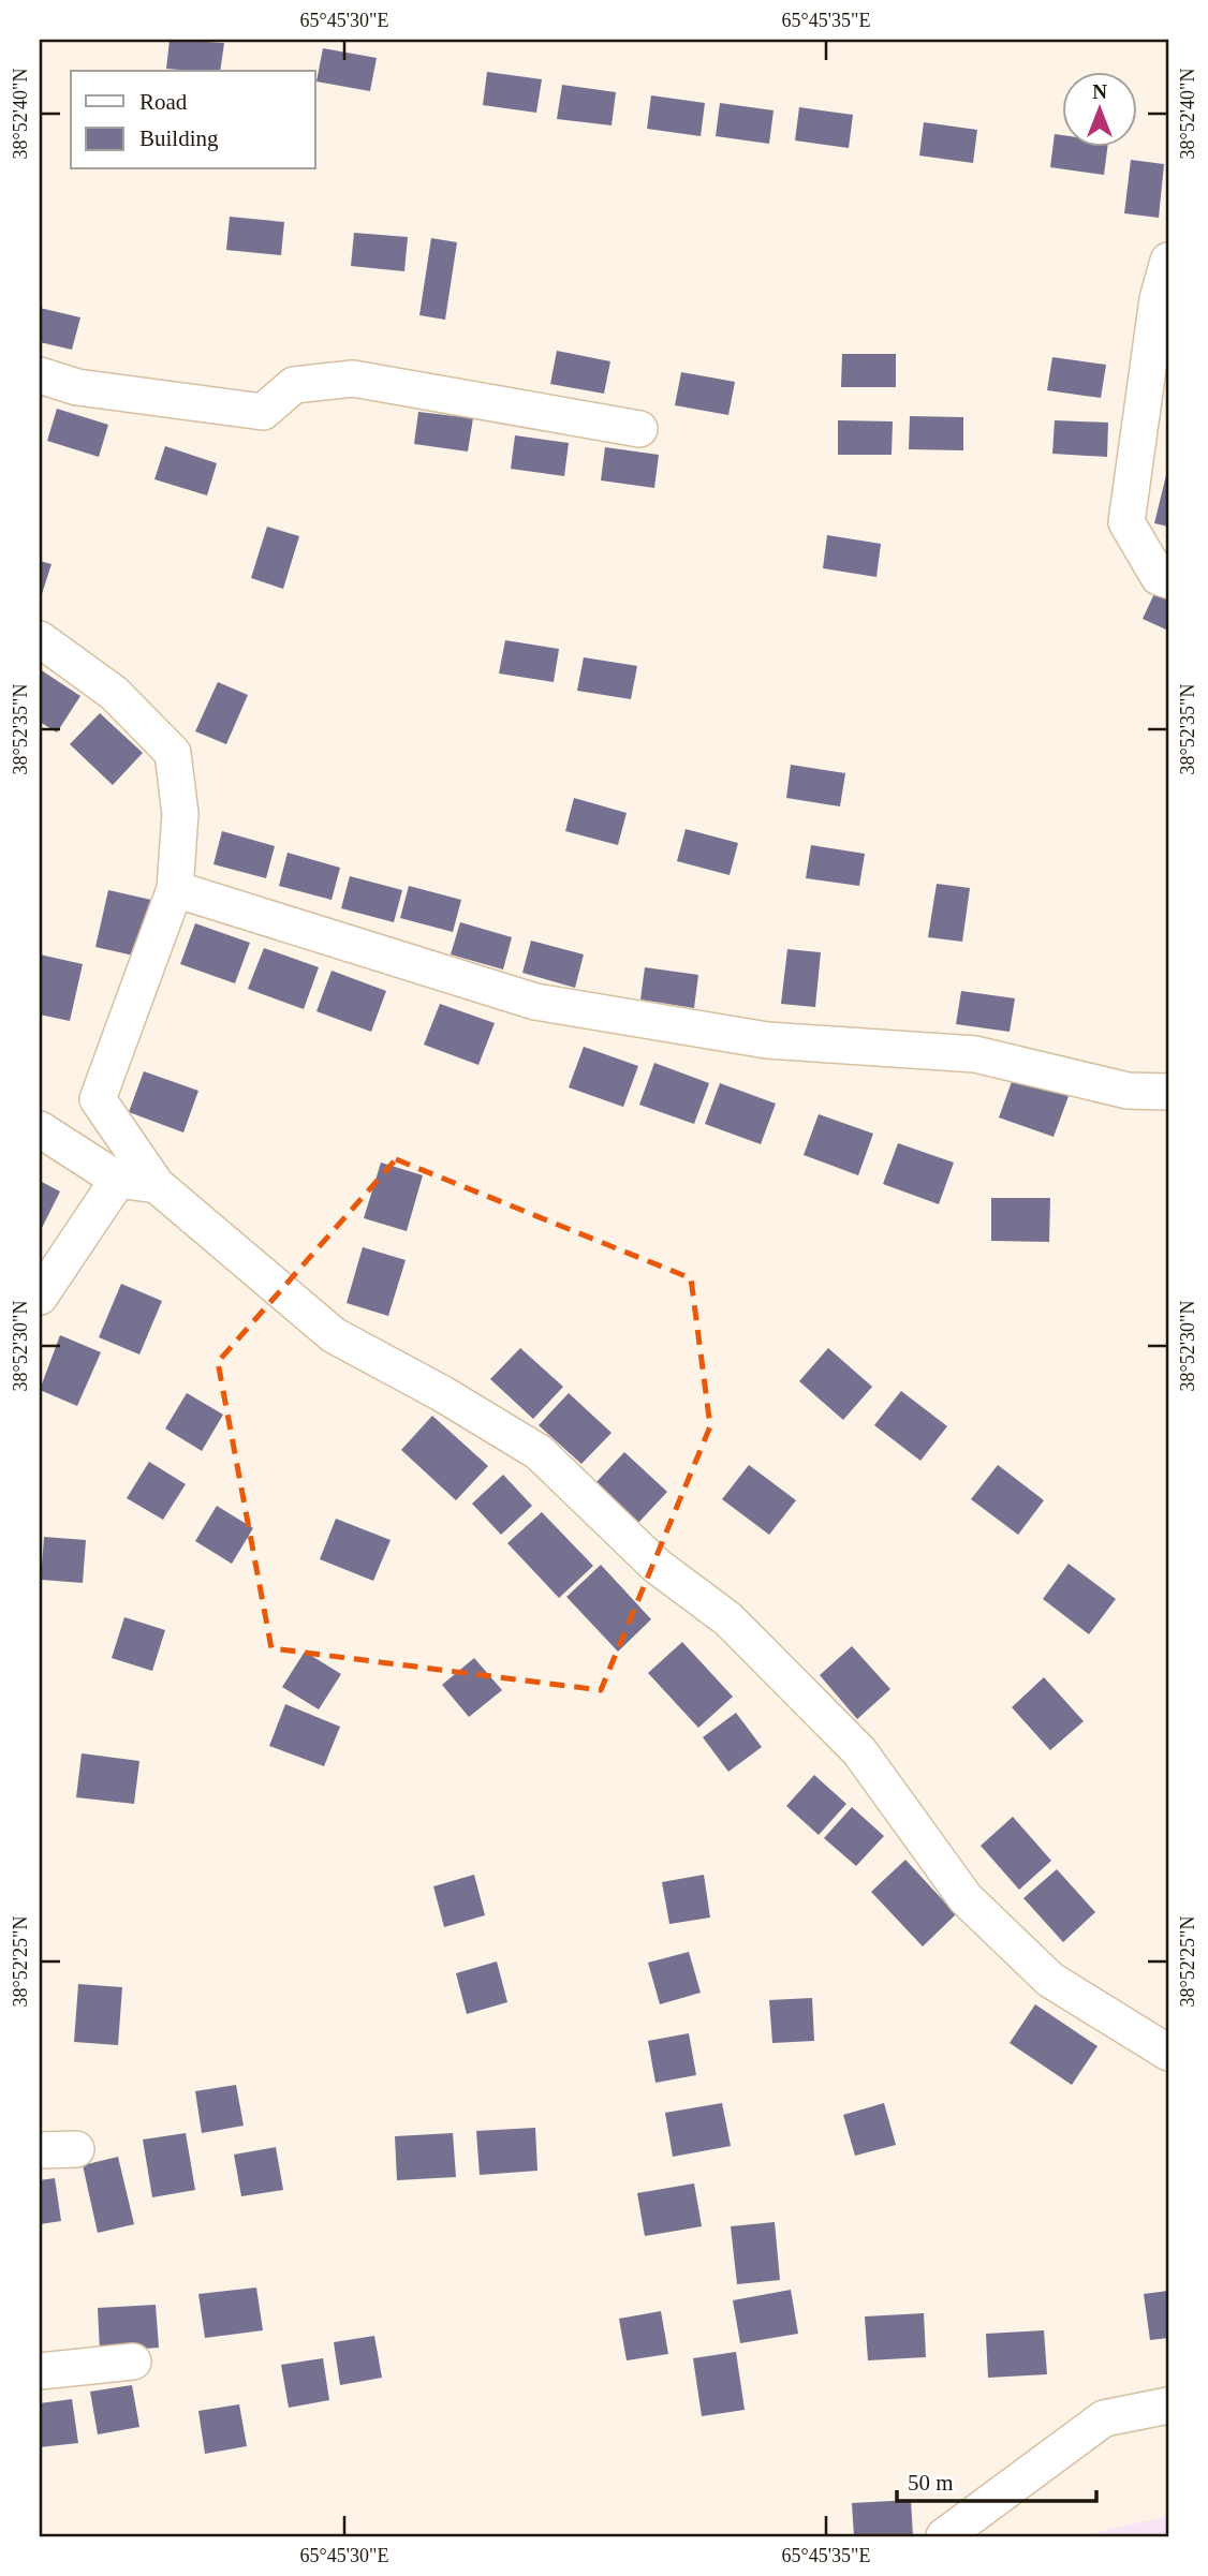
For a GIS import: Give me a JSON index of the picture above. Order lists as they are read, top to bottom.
{
  "legend": ["Road", "Building"],
  "scale_bar": "50 m",
  "north": "top",
  "coordinates": [
    "65°45'30\"E",
    "65°45'35\"E",
    "38°52'40\"N",
    "38°52'35\"N",
    "38°52'30\"N",
    "38°52'25\"N"
  ]
}
